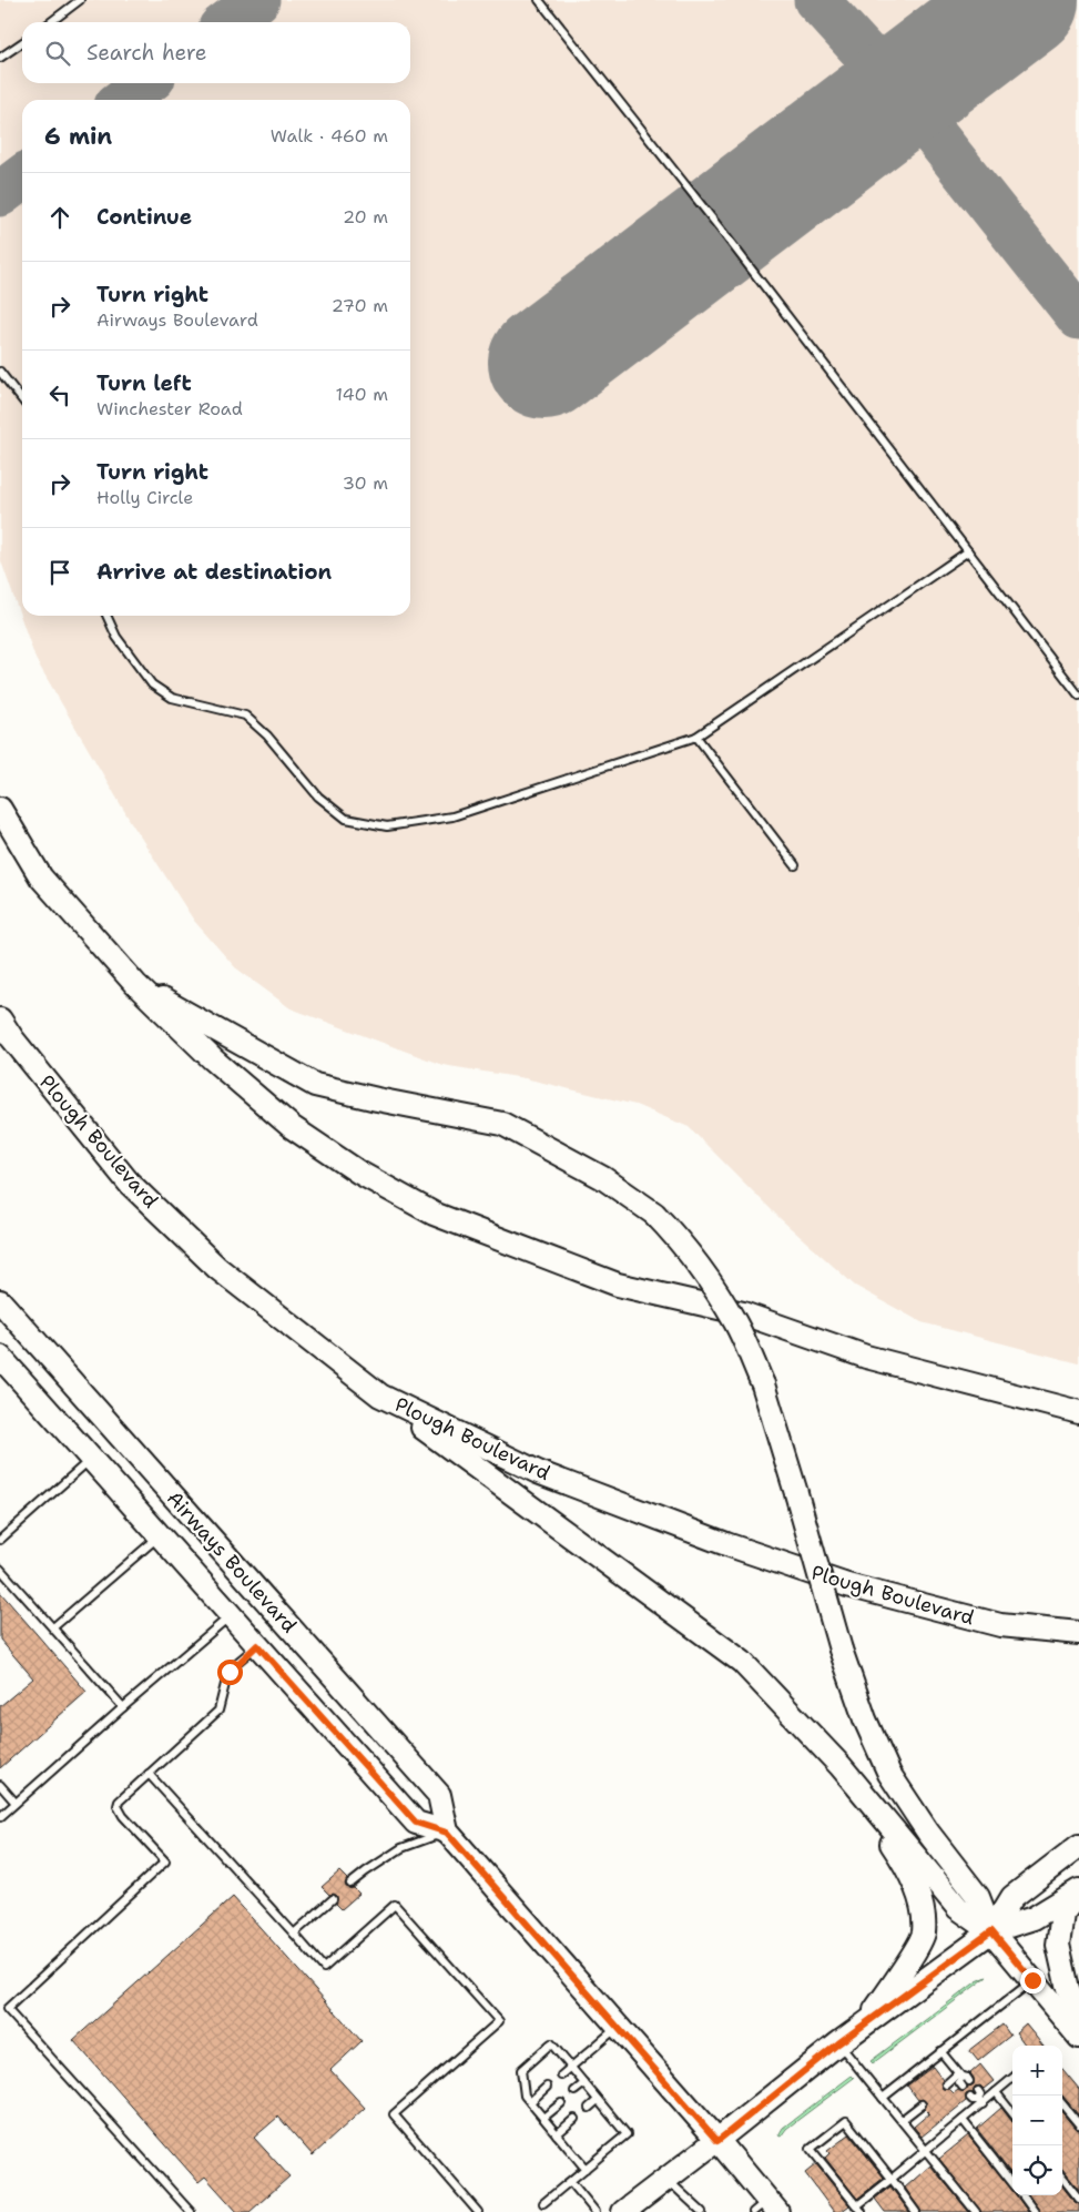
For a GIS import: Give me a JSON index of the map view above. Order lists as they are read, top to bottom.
{
  "streets": {
    "main road": ["Plough Boulevard", "Airways Boulevard"]
  },
  "page": {
    "search": "Search here",
    "heading": ["6 min", "Walk · 460 m"],
    "list": [
      ["Continue", "20 m"],
      ["Turn right", "Airways Boulevard", "270 m"],
      ["Turn left", "Winchester Road", "140 m"],
      ["Turn right", "Holly Circle", "30 m"],
      "Arrive at destination"
    ],
    "map_buttons": ["+", "−"]
  }
}
